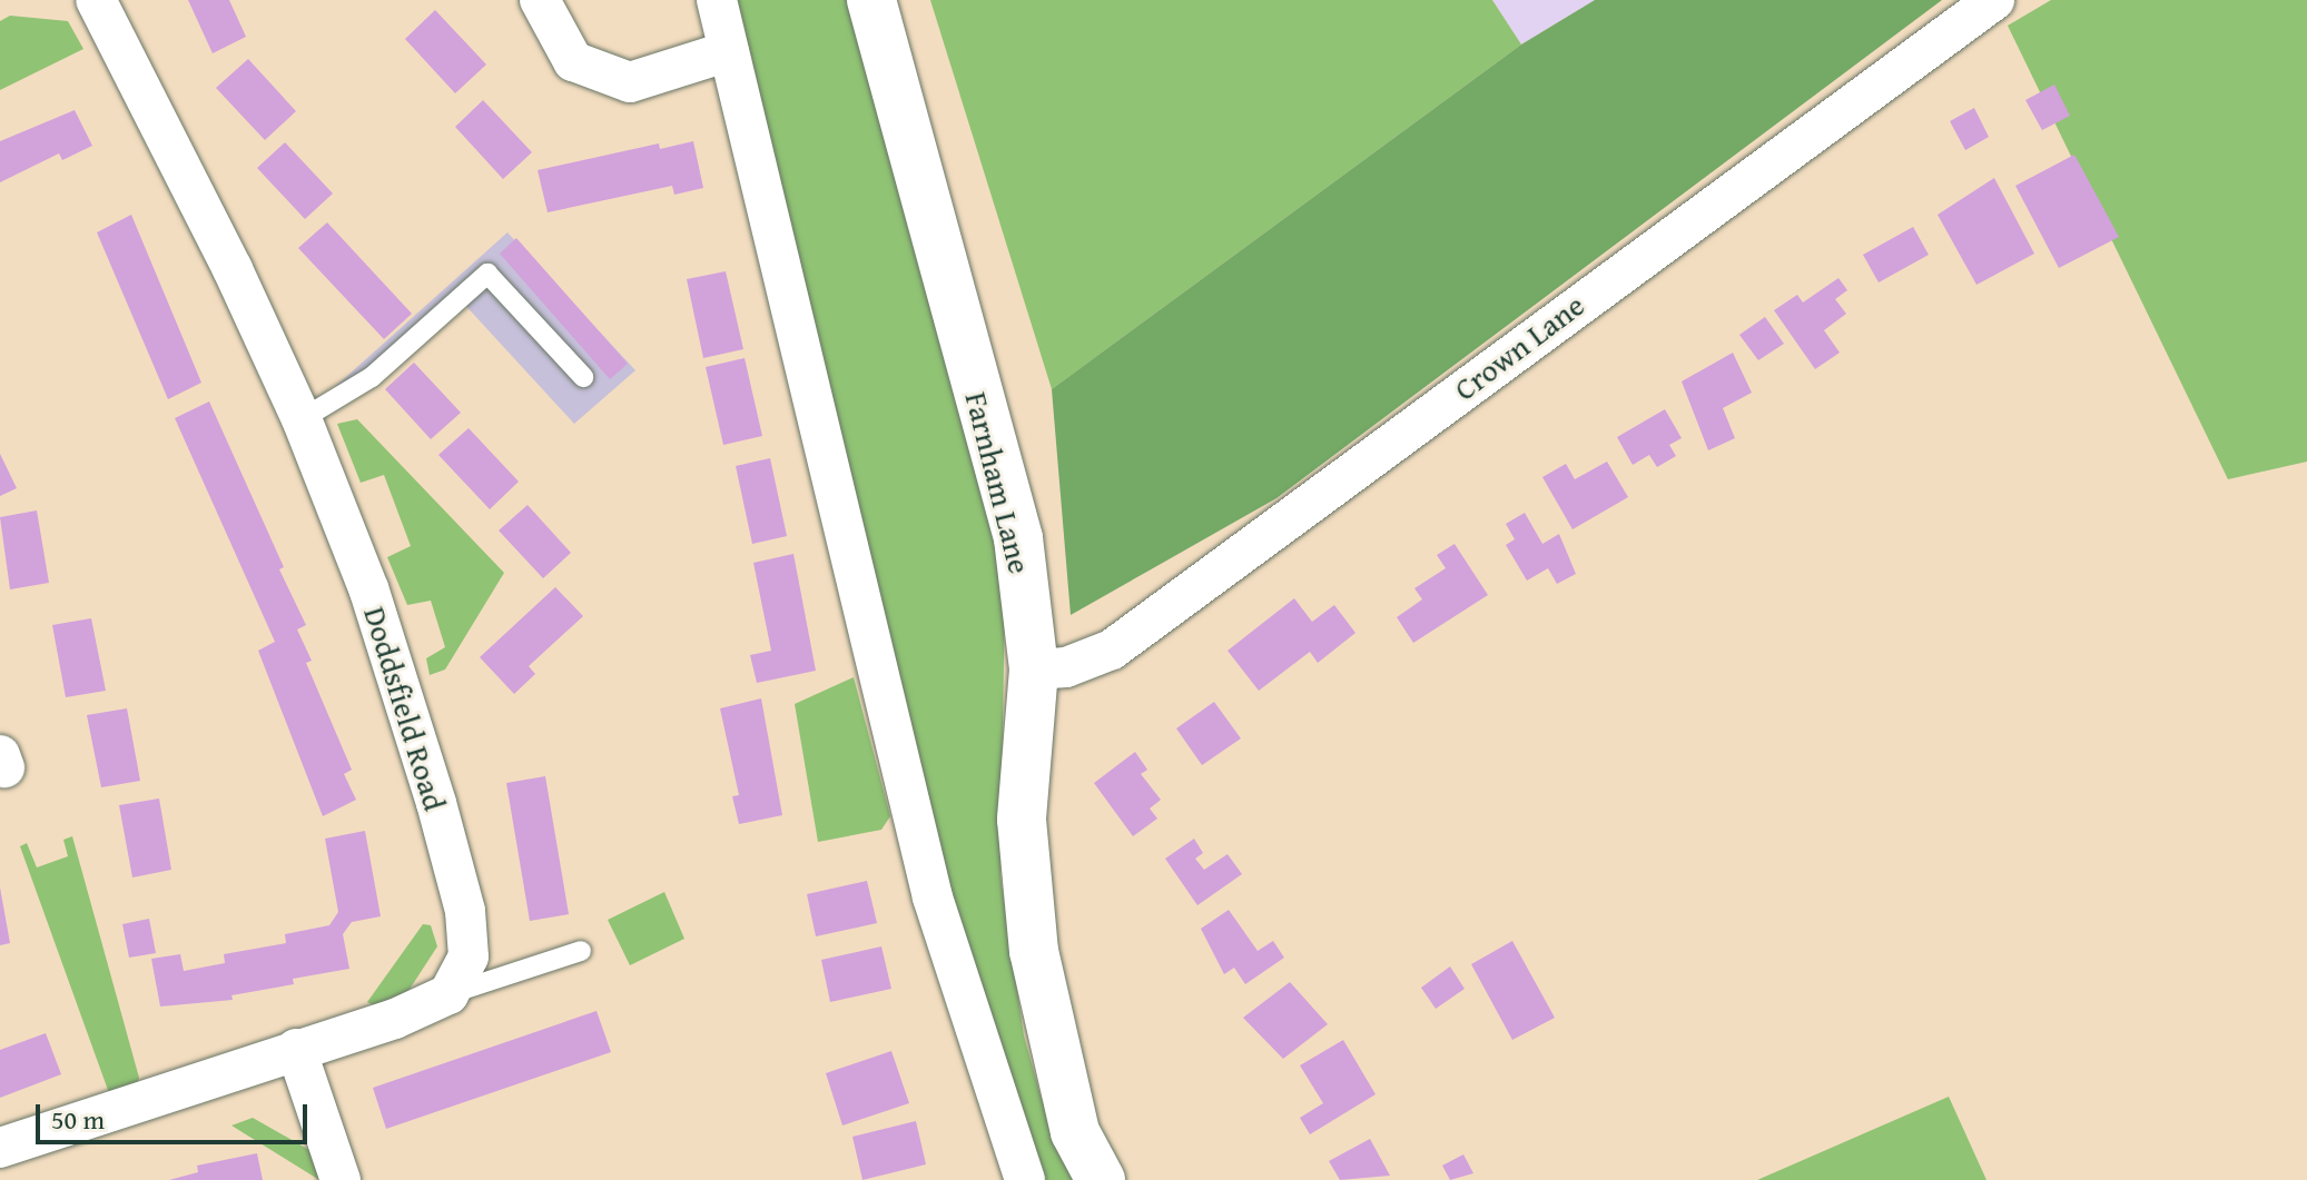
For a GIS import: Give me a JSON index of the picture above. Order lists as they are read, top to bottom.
{
  "streets": {
    "street": ["Crown Lane", "Farnham Lane", "Doddsfield Road"]
  },
  "crossings": [
    ["Crown Lane", "Farnham Lane"]
  ],
  "scale_bar": "50 m"
}
